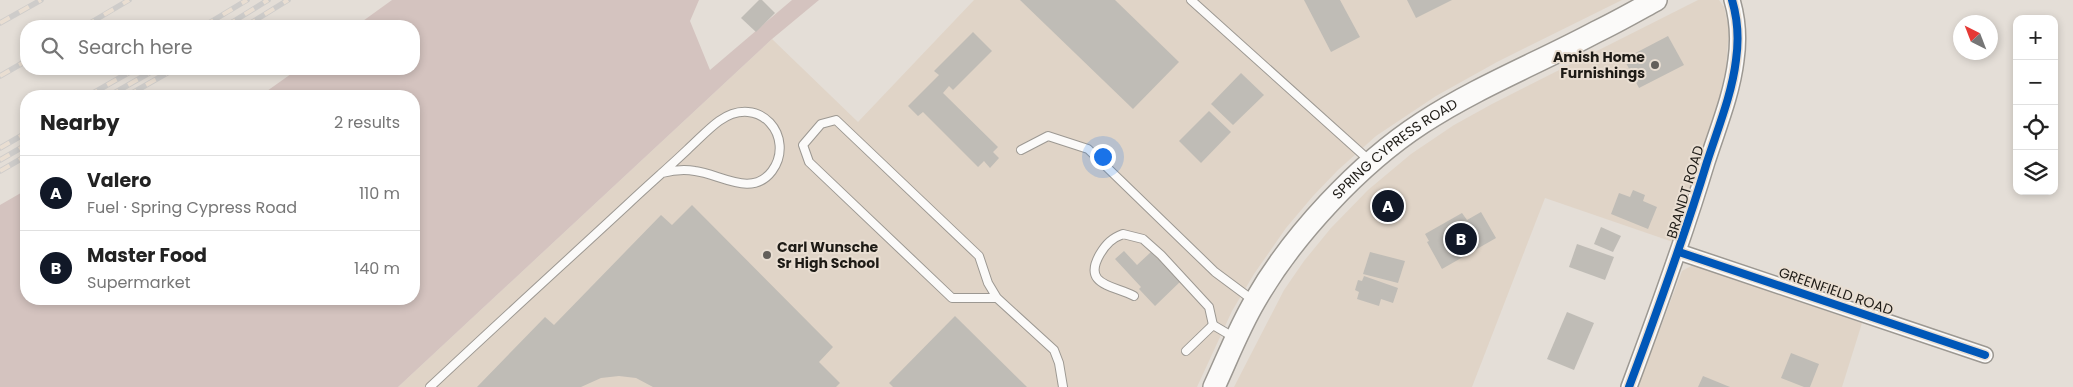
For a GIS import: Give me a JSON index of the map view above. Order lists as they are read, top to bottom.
{
  "streets": {
    "main road": ["SPRING CYPRESS ROAD"],
    "street": ["BRANDT ROAD", "GREENFIELD ROAD"]
  },
  "crossings": [
    ["BRANDT ROAD", "GREENFIELD ROAD"]
  ],
  "places": ["Amish Home Furnishings", "Carl Wunsche Sr High School"],
  "north": "top left",
  "page": {
    "map_buttons": ["+", "−"],
    "search": "Search here",
    "heading": ["Nearby", "2 results"],
    "list": [
      {
        "mark": "A",
        "name": "Valero",
        "note": "Fuel · Spring Cypress Road",
        "value": "110 m"
      },
      {
        "mark": "B",
        "name": "Master Food",
        "note": "Supermarket",
        "value": "140 m"
      }
    ],
    "pins": ["A", "B"]
  }
}
